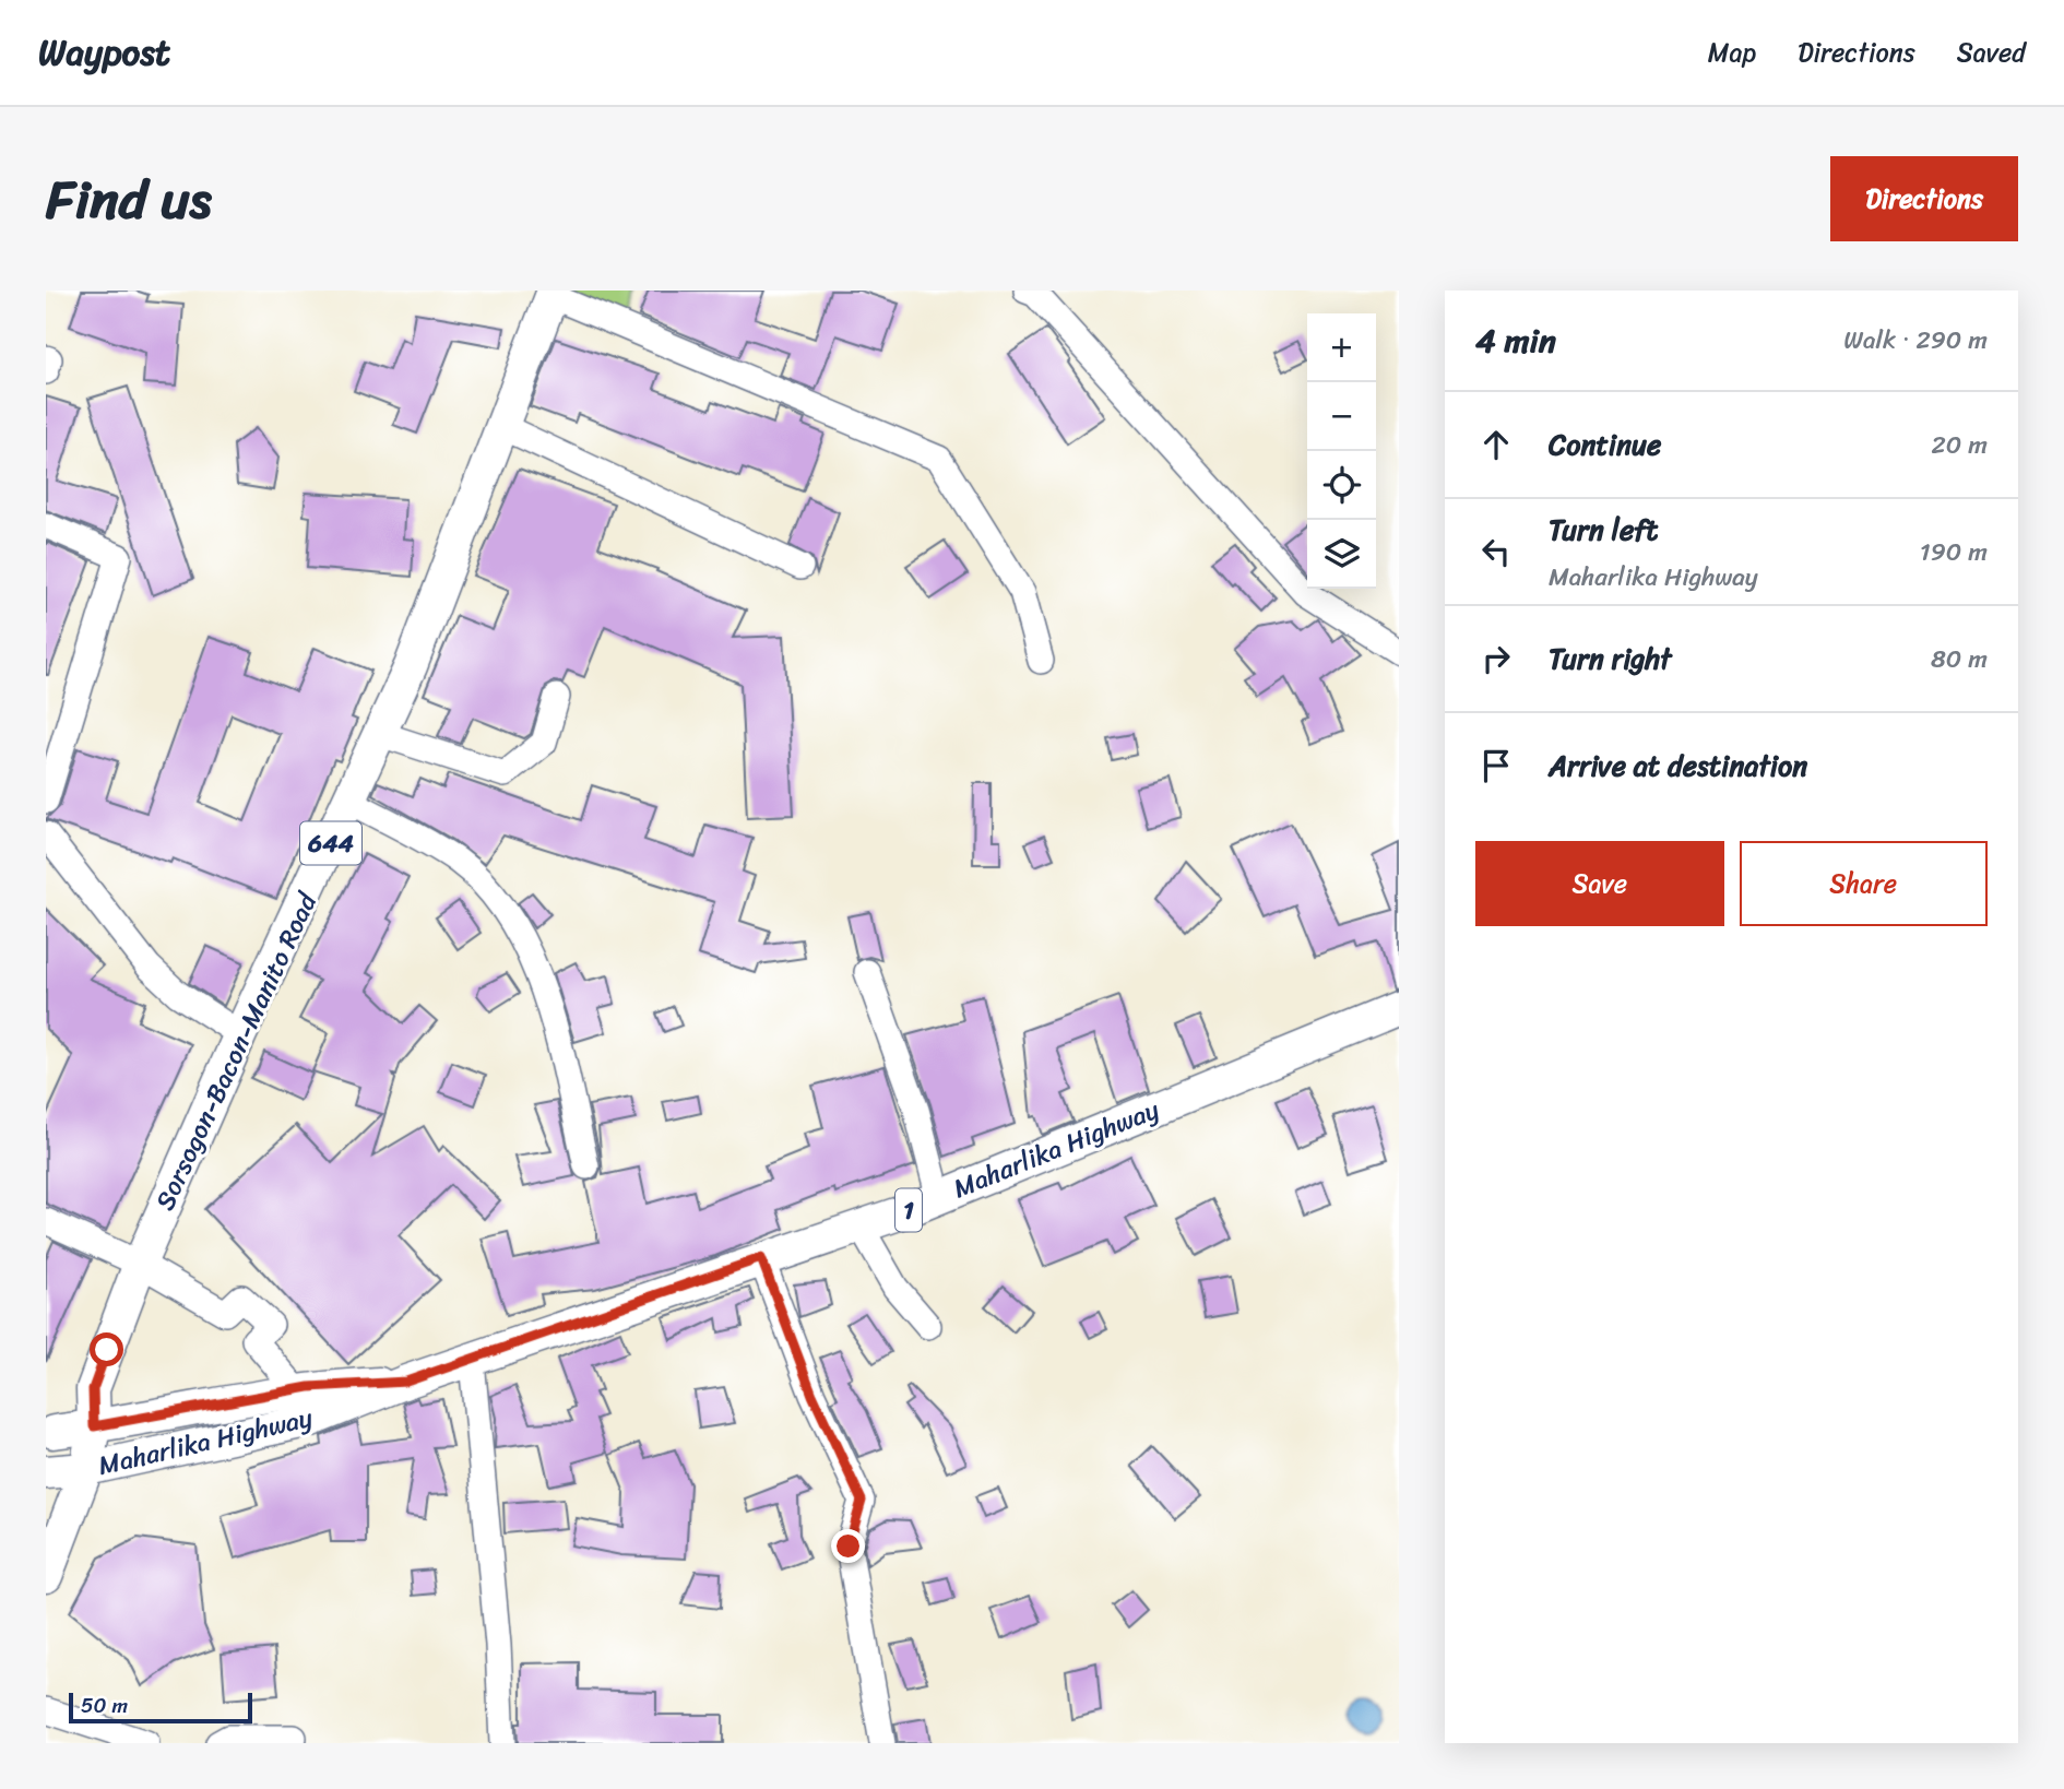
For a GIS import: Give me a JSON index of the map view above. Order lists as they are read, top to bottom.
{
  "streets": {
    "main road": [
      "644",
      "Sorsogon-Bacon-Manito Road",
      "Maharlika Highway",
      "1"
    ]
  },
  "crossings": [
    ["Sorsogon-Bacon-Manito Road", "Maharlika Highway"]
  ],
  "scale_bar": "50 m",
  "page": {
    "header": "Waypost",
    "nav": ["Map", "Directions", "Saved"],
    "title": "Find us",
    "buttons": [
      "Directions",
      ["Save", "Share"]
    ],
    "heading": ["4 min", "Walk · 290 m"],
    "map_buttons": ["+", "−"],
    "list": [
      ["Continue", "20 m"],
      ["Turn left", "Maharlika Highway", "190 m"],
      ["Turn right", "80 m"],
      "Arrive at destination"
    ],
    "scale": "50 m"
  }
}
